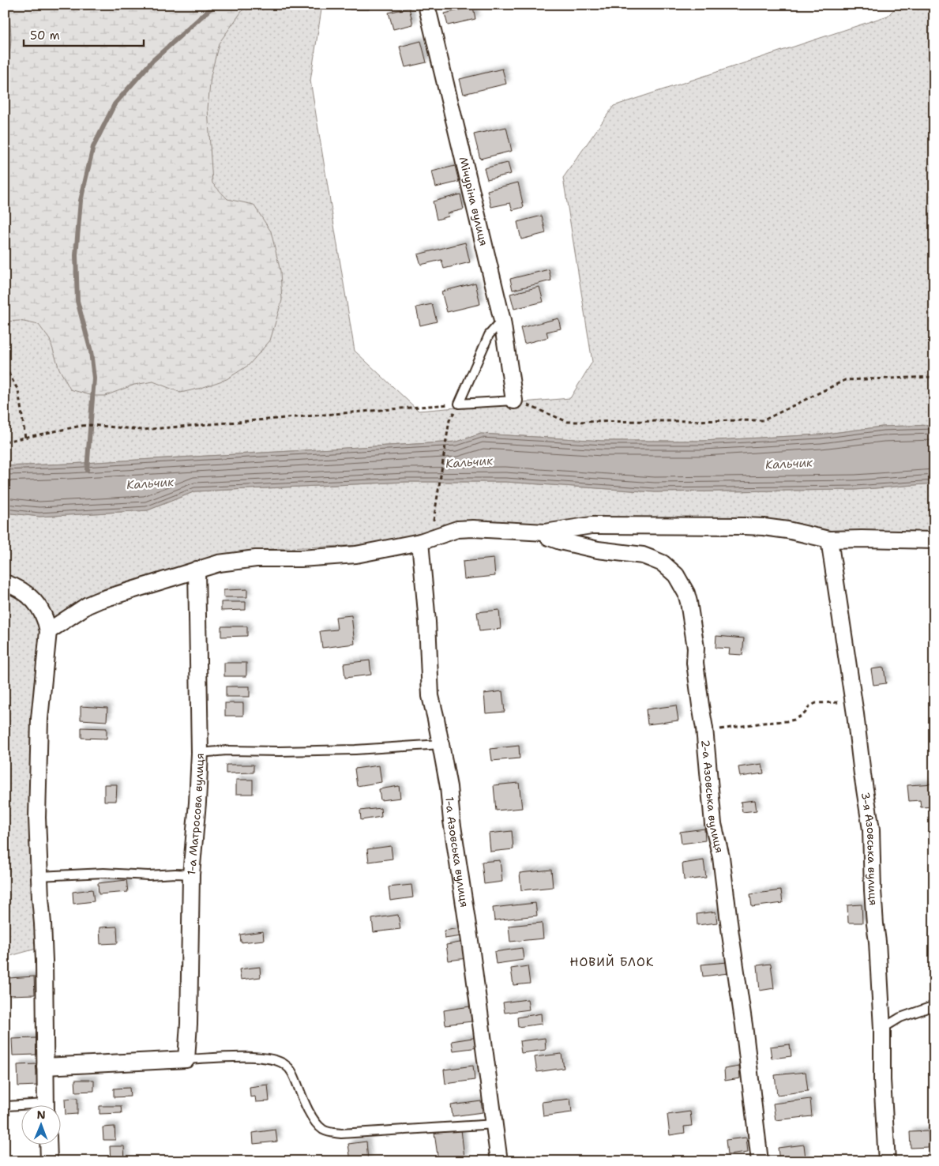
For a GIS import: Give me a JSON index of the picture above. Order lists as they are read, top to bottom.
{
  "streets": {
    "street": [
      "Мічуріна вулиця",
      "2-а Азовська вулиця",
      "1-а Матросова вулиця",
      "3-я Азовська вулиця",
      "1-а Азовська вулиця"
    ]
  },
  "districts": ["НОВИЙ БЛОК"],
  "water": ["Кальчик"],
  "scale_bar": "50 m",
  "north": "top"
}
